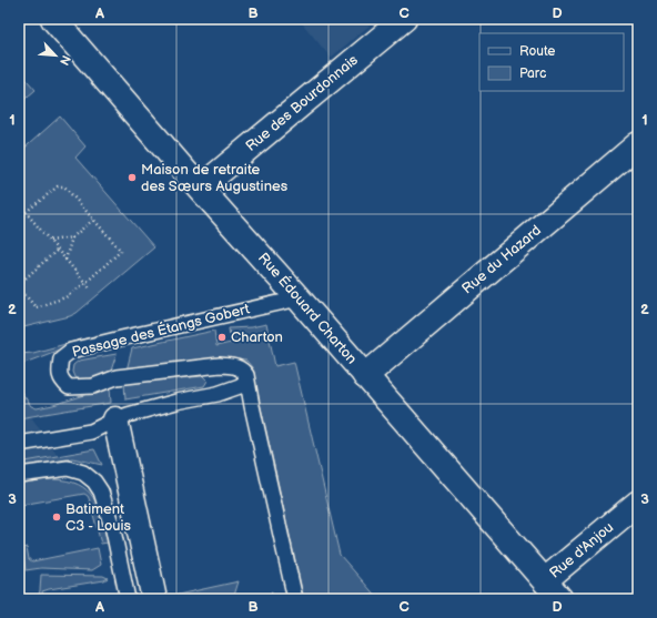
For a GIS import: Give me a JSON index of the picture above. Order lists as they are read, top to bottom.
{
  "streets": {
    "street": [
      "Rue des Bourdonnais",
      "Rue du Hazard",
      "Rue Édouard Charton",
      "Rue d'Anjou"
    ],
    "lane": ["Passage des Étangs Gobert"]
  },
  "crossings": [
    ["Rue des Bourdonnais", "Rue Édouard Charton"],
    ["Rue du Hazard", "Rue Édouard Charton"],
    ["Rue Édouard Charton", "Passage des Étangs Gobert"],
    ["Rue Édouard Charton", "Rue d'Anjou"]
  ],
  "places": ["Maison de retraite des Sœurs Augustines", "Charton", "Batiment C3 - Louis"],
  "legend": ["Route", "Parc"],
  "north": "bottom right",
  "grid": {
    "columns": [
      "A",
      "B",
      "C",
      "D"
    ],
    "rows": ["1", "2", "3"]
  }
}
